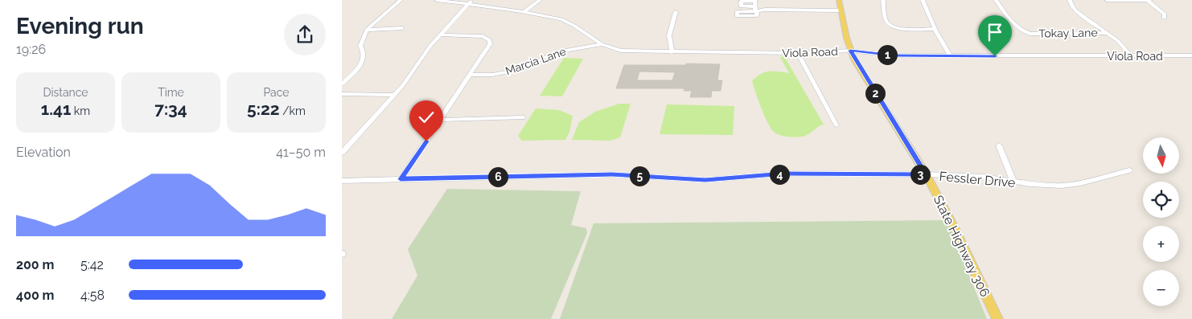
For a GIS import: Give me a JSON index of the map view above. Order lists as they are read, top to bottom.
{
  "streets": {
    "main road": ["State Highway 306"],
    "street": [
      "Tokay Lane",
      "Viola Road",
      "Marcia Lane",
      "Fessler Drive"
    ]
  },
  "crossings": [
    ["Viola Road", "Marcia Lane"],
    ["Viola Road", "State Highway 306"],
    ["Fessler Drive", "State Highway 306"]
  ],
  "north": "bottom",
  "page": {
    "heading": ["Evening run", "19:26"],
    "pins": [
      "1",
      "2",
      "3",
      "4",
      "5",
      "6"
    ],
    "stats": [
      ["Distance", "1.41 km"],
      ["Time", "7:34"],
      ["Pace", "5:22 /km"]
    ],
    "chart": ["Elevation", "41–50 m"],
    "map_buttons": ["+", "−"],
    "list": [
      {
        "name": "200 m",
        "note": "5:42"
      },
      {
        "name": "400 m",
        "note": "4:58"
      }
    ]
  }
}
